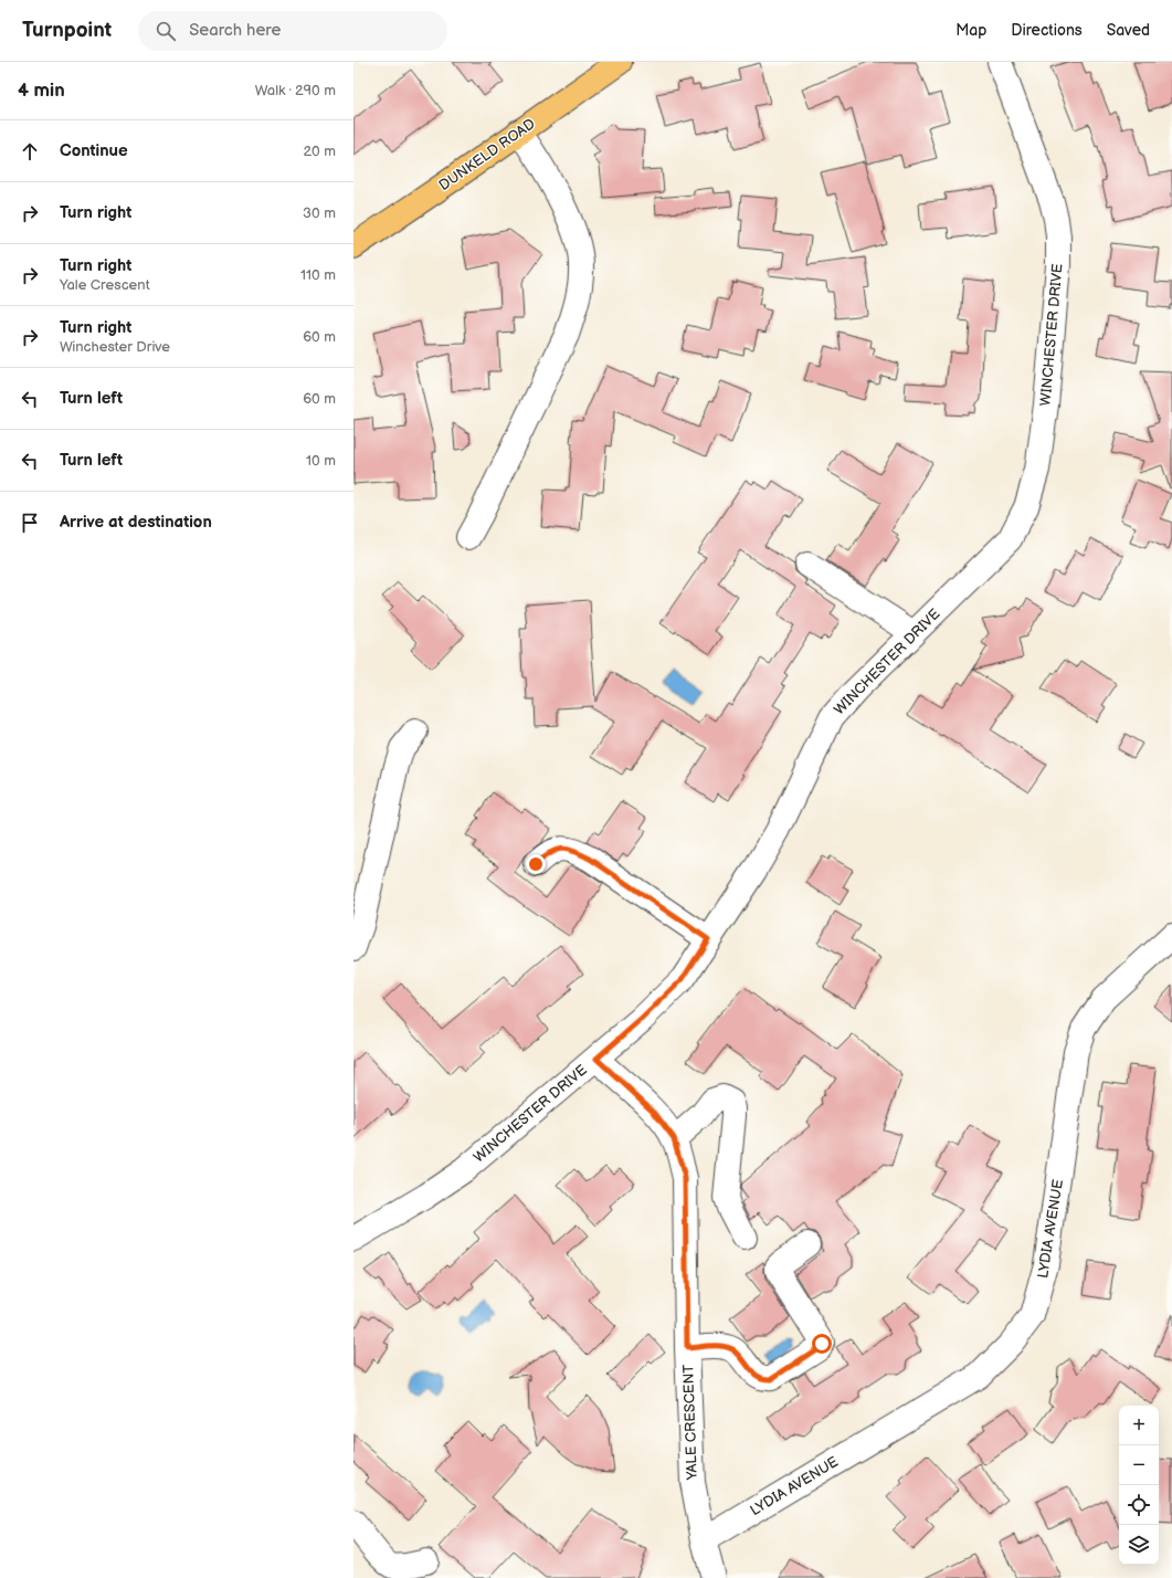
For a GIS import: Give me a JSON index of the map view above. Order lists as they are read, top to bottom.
{
  "streets": {
    "main road": ["DUNKELD ROAD"],
    "street": ["WINCHESTER DRIVE", "LYDIA AVENUE", "YALE CRESCENT"]
  },
  "crossings": [
    ["WINCHESTER DRIVE", "YALE CRESCENT"],
    ["LYDIA AVENUE", "YALE CRESCENT"]
  ],
  "page": {
    "header": "Turnpoint",
    "search": "Search here",
    "nav": ["Map", "Directions", "Saved"],
    "heading": ["4 min", "Walk · 290 m"],
    "list": [
      ["Continue", "20 m"],
      ["Turn right", "30 m"],
      ["Turn right", "Yale Crescent", "110 m"],
      ["Turn right", "Winchester Drive", "60 m"],
      ["Turn left", "60 m"],
      ["Turn left", "10 m"],
      "Arrive at destination"
    ],
    "map_buttons": ["+", "−"]
  }
}
